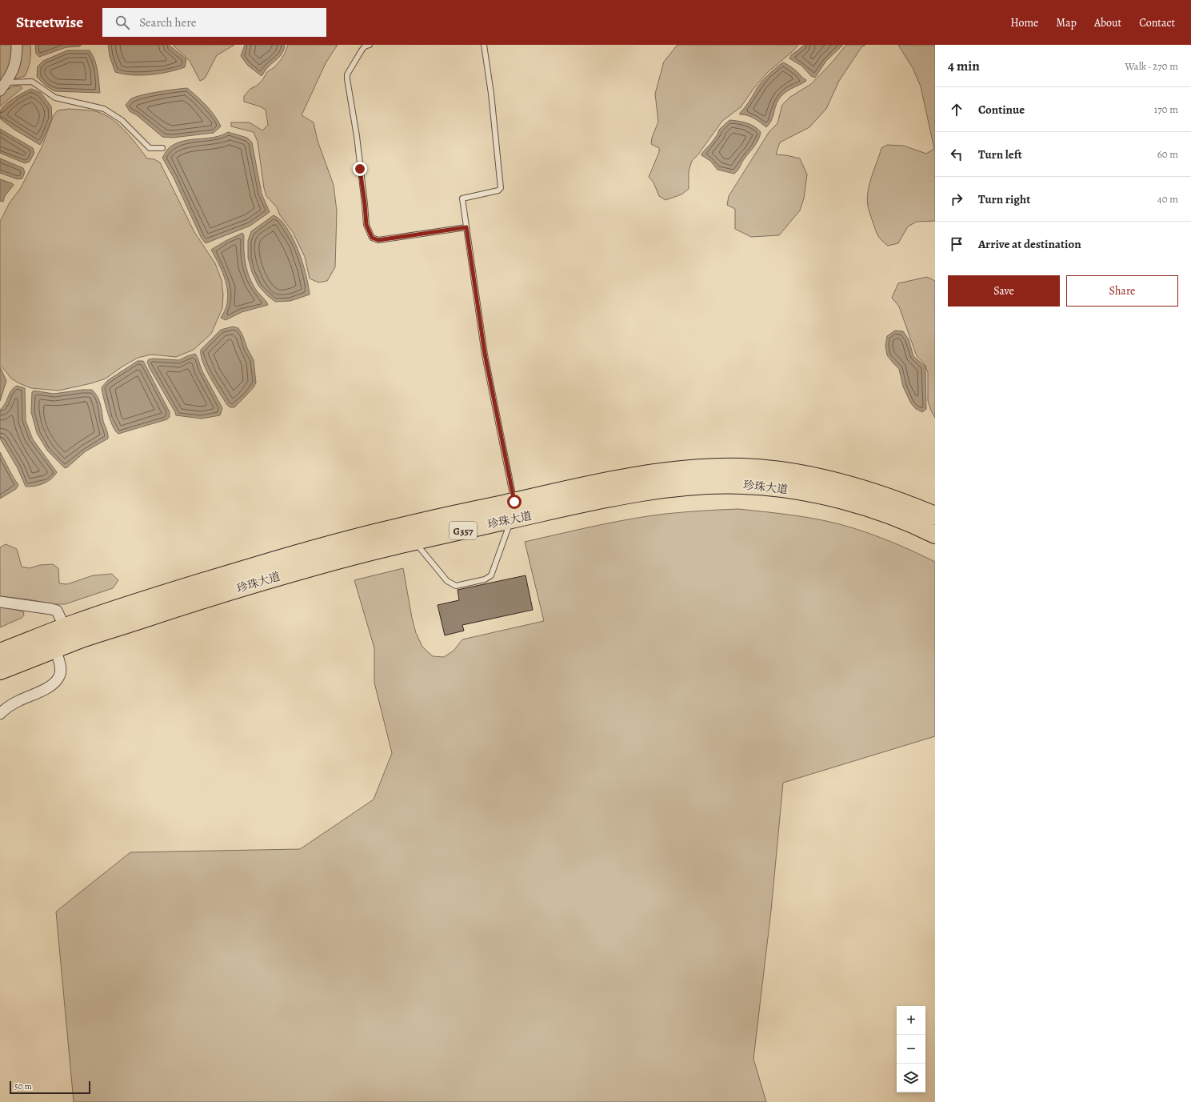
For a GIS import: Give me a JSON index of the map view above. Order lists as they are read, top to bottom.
{
  "streets": {
    "highway": ["珍珠大道", "G357"]
  },
  "scale_bar": "50 m",
  "page": {
    "header": "Streetwise",
    "search": "Search here",
    "nav": [
      "Home",
      "Map",
      "About",
      "Contact"
    ],
    "heading": ["4 min", "Walk · 270 m"],
    "list": [
      ["Continue", "170 m"],
      ["Turn left", "60 m"],
      ["Turn right", "40 m"],
      "Arrive at destination"
    ],
    "buttons": ["Save", "Share"],
    "map_buttons": ["+", "−"],
    "scale": "50 m"
  }
}
